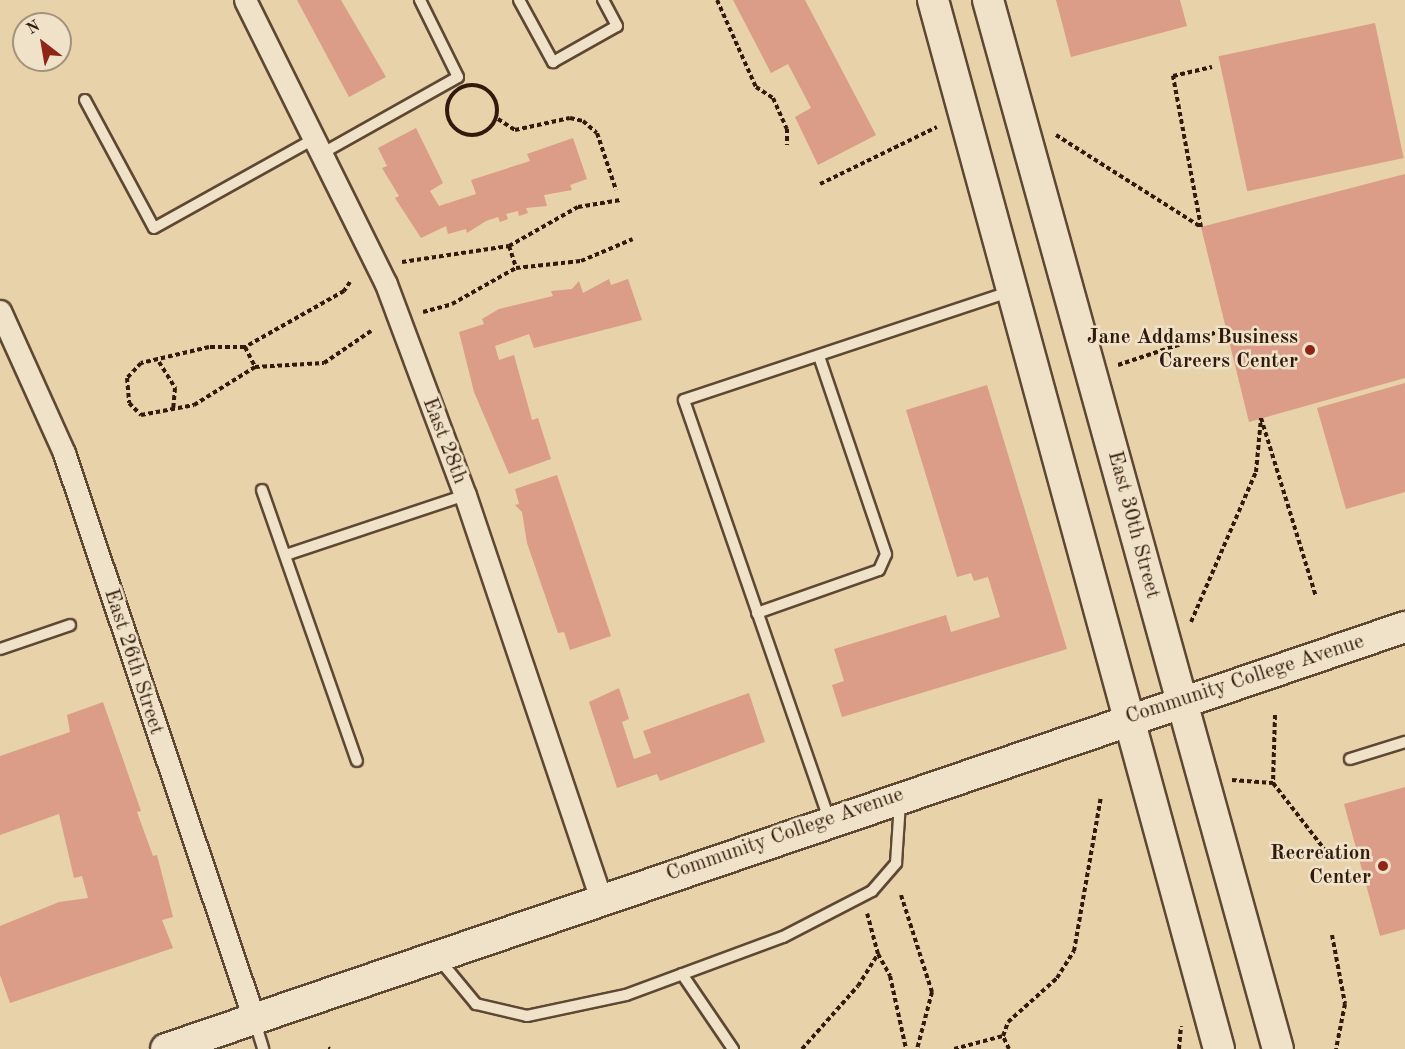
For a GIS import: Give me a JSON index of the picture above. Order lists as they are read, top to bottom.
{
  "streets": {
    "main road": ["East 30th Street", "Community College Avenue"],
    "street": ["East 28th", "East 26th Street"]
  },
  "crossings": [
    ["East 28th", "Community College Avenue"],
    ["East 30th Street", "Community College Avenue"],
    ["East 26th Street", "Community College Avenue"]
  ],
  "places": ["Jane Addams Business Careers Center", "Recreation Center"],
  "north": "top left"
}
